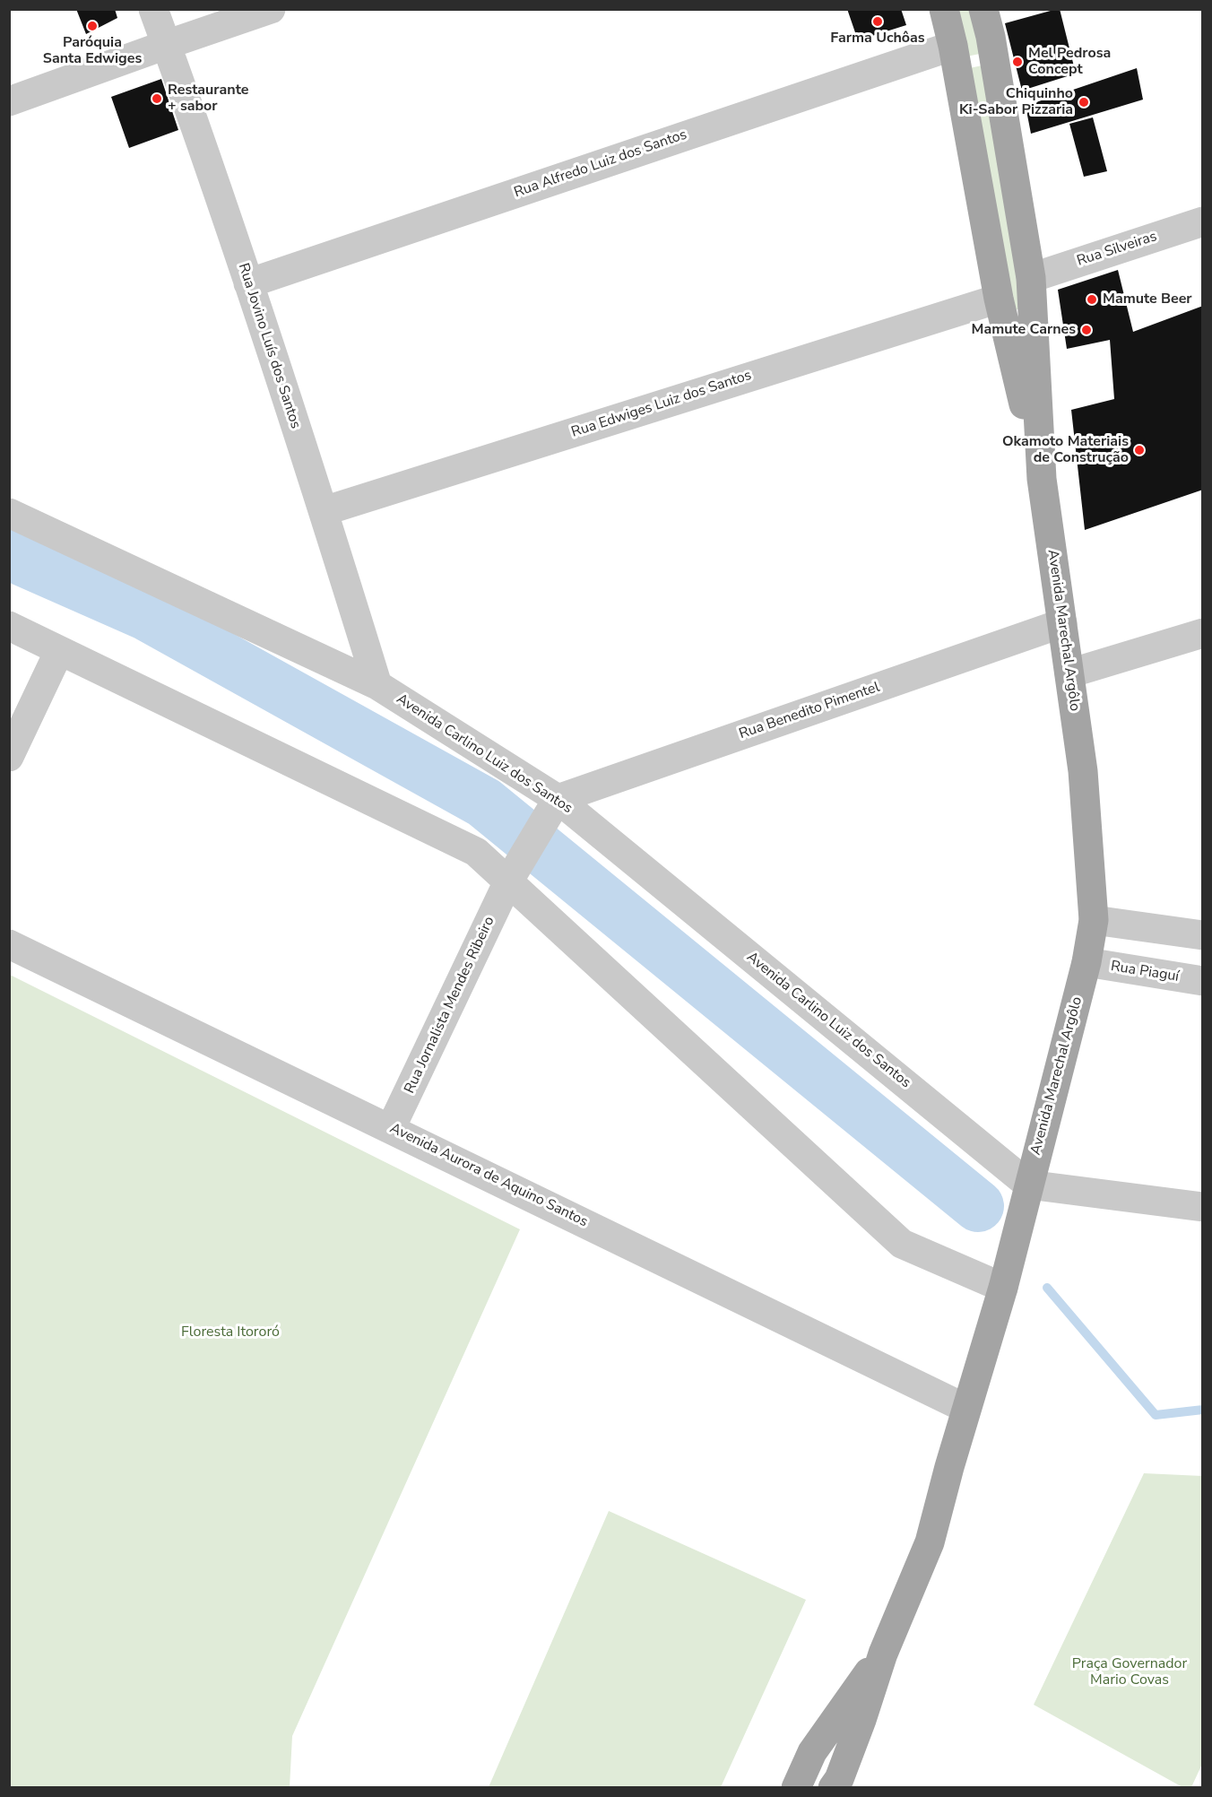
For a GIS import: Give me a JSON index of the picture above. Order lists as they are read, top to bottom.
{
  "streets": {
    "main road": ["Avenida Marechal Argôlo"],
    "street": [
      "Rua Alfredo Luiz dos Santos",
      "Rua Silveiras",
      "Rua Jovino Luís dos Santos",
      "Rua Edwiges Luiz dos Santos",
      "Rua Benedito Pimentel",
      "Avenida Carlino Luiz dos Santos",
      "Rua Piaguí",
      "Rua Jornalista Mendes Ribeiro",
      "Avenida Aurora de Aquino Santos"
    ]
  },
  "crossings": [
    ["Rua Alfredo Luiz dos Santos", "Rua Jovino Luís dos Santos"],
    ["Rua Alfredo Luiz dos Santos", "Avenida Marechal Argôlo"],
    ["Rua Silveiras", "Avenida Marechal Argôlo"],
    ["Rua Jovino Luís dos Santos", "Rua Edwiges Luiz dos Santos"],
    ["Rua Jovino Luís dos Santos", "Avenida Carlino Luiz dos Santos"],
    ["Rua Edwiges Luiz dos Santos", "Avenida Marechal Argôlo"],
    ["Avenida Marechal Argôlo", "Rua Benedito Pimentel"],
    ["Avenida Marechal Argôlo", "Avenida Carlino Luiz dos Santos"],
    ["Avenida Marechal Argôlo", "Rua Piaguí"],
    ["Avenida Marechal Argôlo", "Avenida Aurora de Aquino Santos"],
    ["Rua Benedito Pimentel", "Avenida Carlino Luiz dos Santos"],
    ["Rua Benedito Pimentel", "Rua Jornalista Mendes Ribeiro"],
    ["Avenida Carlino Luiz dos Santos", "Rua Jornalista Mendes Ribeiro"],
    ["Rua Jornalista Mendes Ribeiro", "Avenida Aurora de Aquino Santos"]
  ],
  "parks": ["Floresta Itororó", "Praça Governador Mario Covas"],
  "places": [
    "Farma Uchôas",
    "Paróquia Santa Edwiges",
    "Mel Pedrosa Concept",
    "Restaurante + sabor",
    "Chiquinho Ki-Sabor Pizzaria",
    "Mamute Beer",
    "Mamute Carnes",
    "Okamoto Materiais de Construção"
  ]
}
